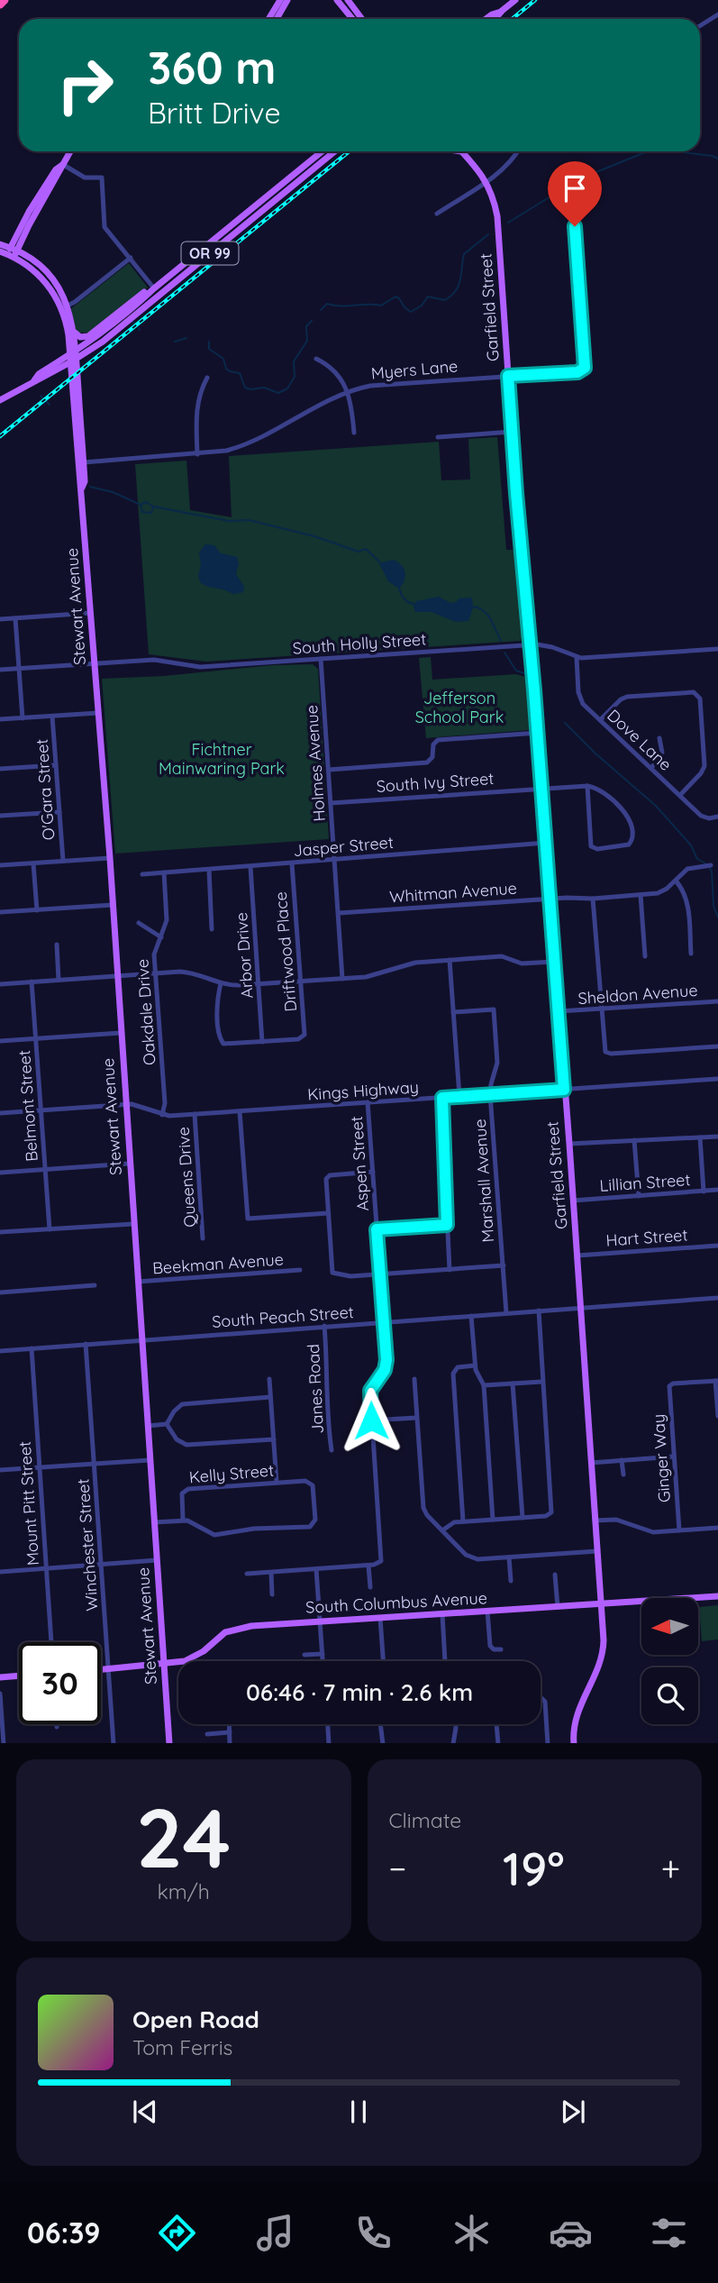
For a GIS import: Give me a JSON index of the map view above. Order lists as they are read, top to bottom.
{
  "streets": {
    "main road": [
      "OR 99",
      "Garfield Street",
      "Stewart Avenue",
      "South Columbus Avenue"
    ],
    "street": [
      "Myers Lane",
      "South Holly Street",
      "Dove Lane",
      "Holmes Avenue",
      "South Ivy Street",
      "O'Gara Street",
      "Jasper Street",
      "Whitman Avenue",
      "Driftwood Place",
      "Arbor Drive",
      "Sheldon Avenue",
      "Oakdale Drive",
      "Kings Highway",
      "Belmont Street",
      "Aspen Street",
      "Queens Drive",
      "Marshall Avenue",
      "Lillian Street",
      "Hart Street",
      "Beekman Avenue",
      "South Peach Street",
      "Janes Road",
      "Ginger Way",
      "Kelly Street",
      "Mount Pitt Street",
      "Winchester Street"
    ]
  },
  "crossings": [
    ["OR 99", "Stewart Avenue"],
    ["Garfield Street", "Myers Lane"],
    ["Garfield Street", "South Holly Street"],
    ["Garfield Street", "South Ivy Street"],
    ["Garfield Street", "Jasper Street"],
    ["Garfield Street", "Whitman Avenue"],
    ["Garfield Street", "Sheldon Avenue"],
    ["Garfield Street", "Kings Highway"],
    ["Garfield Street", "Lillian Street"],
    ["Garfield Street", "Hart Street"],
    ["Garfield Street", "South Peach Street"],
    ["Garfield Street", "South Columbus Avenue"],
    ["Myers Lane", "Stewart Avenue"],
    ["Stewart Avenue", "South Holly Street"],
    ["Stewart Avenue", "Kings Highway"],
    ["Stewart Avenue", "Beekman Avenue"],
    ["Stewart Avenue", "South Peach Street"],
    ["Stewart Avenue", "South Columbus Avenue"],
    ["South Holly Street", "Dove Lane"],
    ["South Holly Street", "Holmes Avenue"],
    ["South Holly Street", "O'Gara Street"],
    ["Holmes Avenue", "South Ivy Street"],
    ["Holmes Avenue", "Jasper Street"],
    ["Holmes Avenue", "Whitman Avenue"],
    ["Jasper Street", "Driftwood Place"],
    ["Jasper Street", "Arbor Drive"],
    ["Jasper Street", "Oakdale Drive"],
    ["Driftwood Place", "Arbor Drive"],
    ["Oakdale Drive", "Kings Highway"],
    ["Kings Highway", "Belmont Street"],
    ["Kings Highway", "Aspen Street"],
    ["Kings Highway", "Queens Drive"],
    ["Kings Highway", "Marshall Avenue"],
    ["Aspen Street", "South Peach Street"],
    ["Marshall Avenue", "South Peach Street"],
    ["South Peach Street", "Janes Road"],
    ["South Peach Street", "Mount Pitt Street"],
    ["South Peach Street", "Winchester Street"],
    ["Winchester Street", "South Columbus Avenue"]
  ],
  "parks": ["Jefferson School Park", "Fichtner Mainwaring Park"],
  "north": "left",
  "page": {
    "turn": ["360 m", "Britt Drive"],
    "limit": "30",
    "trip": "06:46 · 7 min · 2.6 km",
    "tile": [
      ["24", "km/h"],
      "Climate"
    ],
    "heat": ["−", "19°", "+"],
    "song": ["Open Road", "Tom Ferris"],
    "tabs": "06:39"
  }
}
